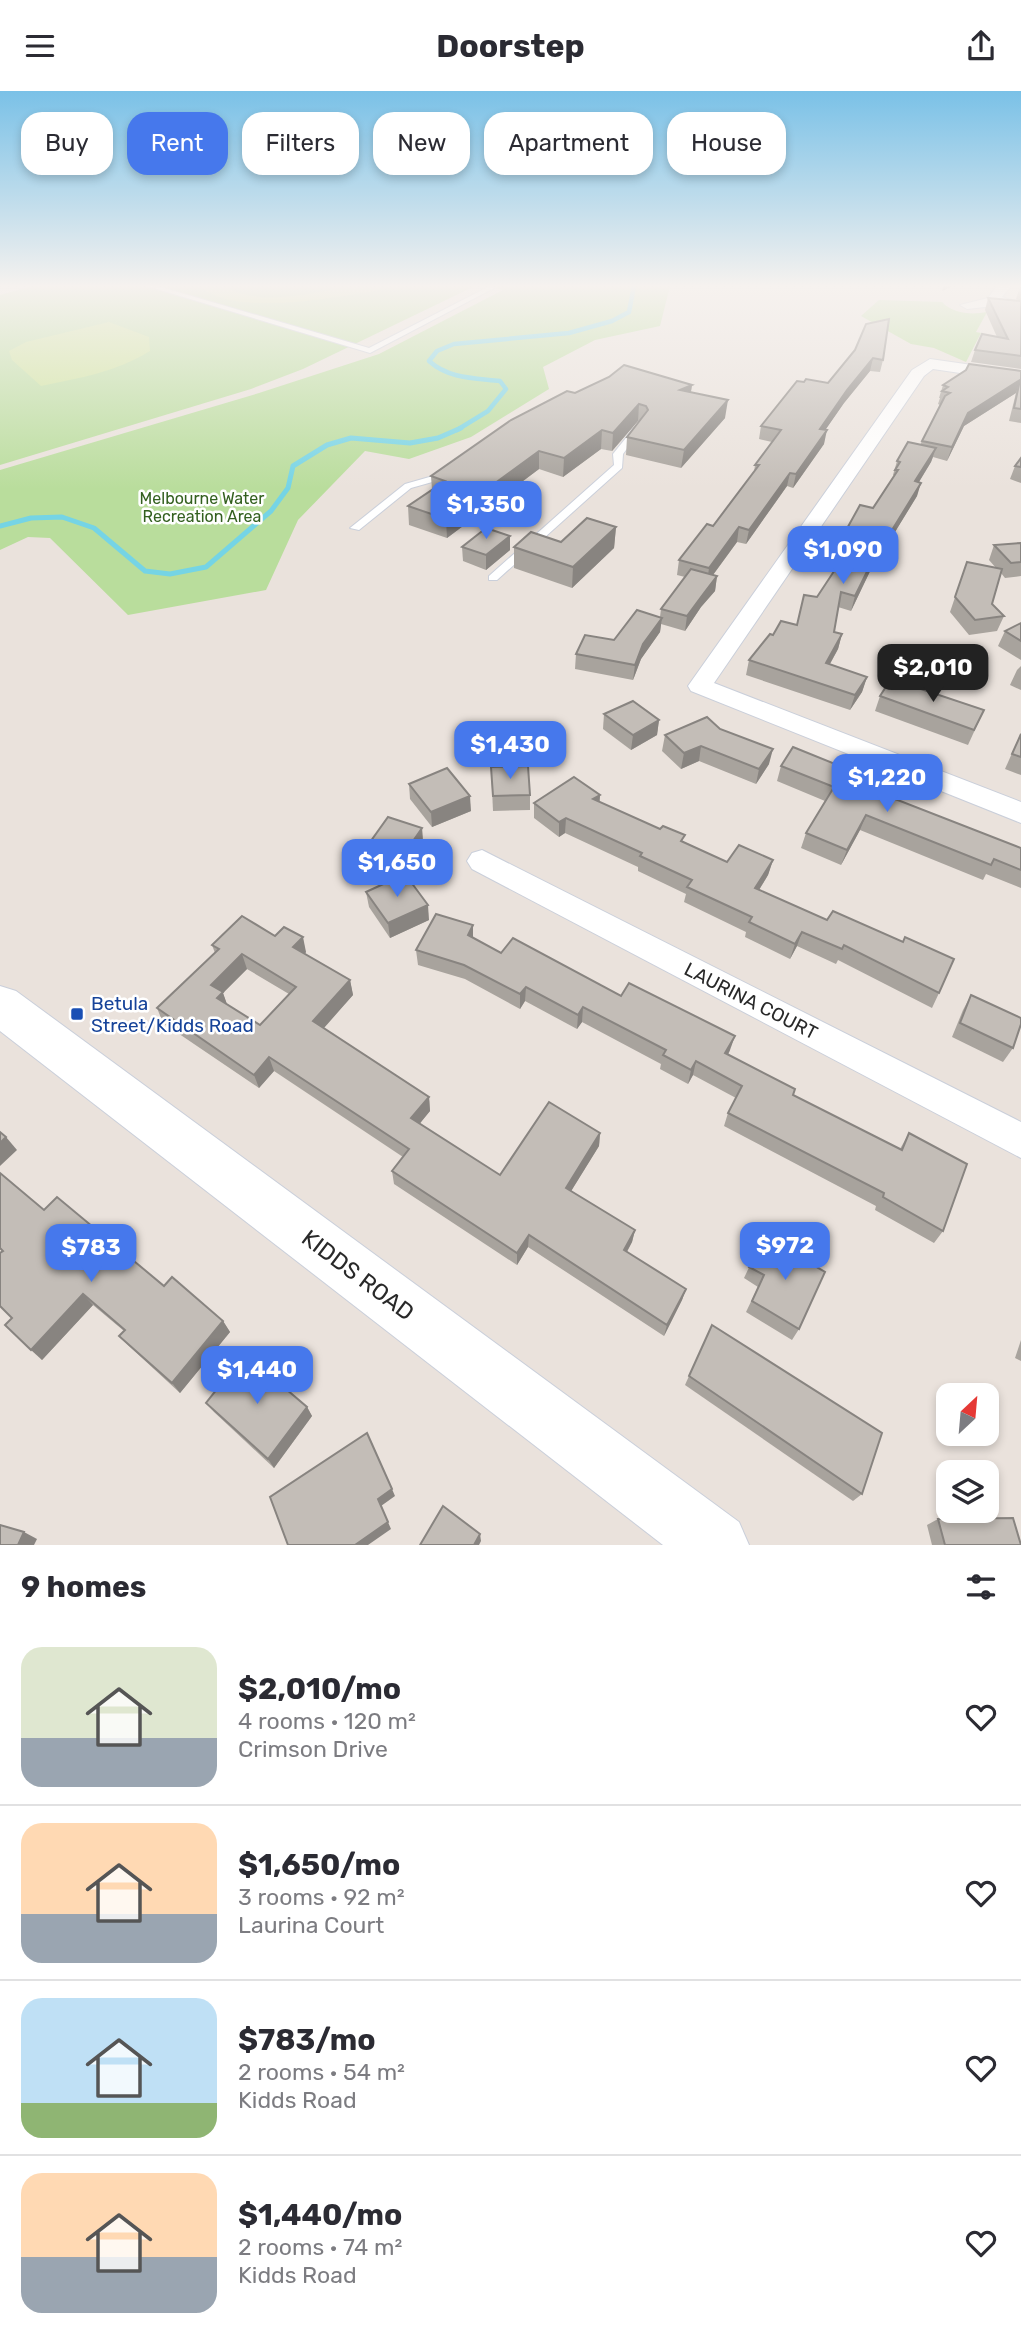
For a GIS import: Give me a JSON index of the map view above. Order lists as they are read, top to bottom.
{
  "streets": {
    "main road": ["KIDDS ROAD"],
    "street": ["LAURINA COURT"]
  },
  "parks": ["Melbourne Water Recreation Area"],
  "places": {
    "transit": ["Betula Street/Kidds Road"]
  },
  "north": "top right",
  "page": {
    "header": "Doorstep",
    "chip": [
      "Buy",
      "Rent",
      "Filters",
      "New",
      "Apartment",
      "House"
    ],
    "price": [
      "$1,350",
      "$1,090",
      "$2,010",
      "$1,430",
      "$1,220",
      "$1,650",
      "$972",
      "$783",
      "$1,440"
    ],
    "heading": "9 homes",
    "list": [
      {
        "name": "$2,010/mo",
        "note": "4 rooms · 120 m² · Crimson Drive"
      },
      {
        "name": "$1,650/mo",
        "note": "3 rooms · 92 m² · Laurina Court"
      },
      {
        "name": "$783/mo",
        "note": "2 rooms · 54 m² · Kidds Road"
      },
      {
        "name": "$1,440/mo",
        "note": "2 rooms · 74 m² · Kidds Road"
      }
    ]
  }
}
